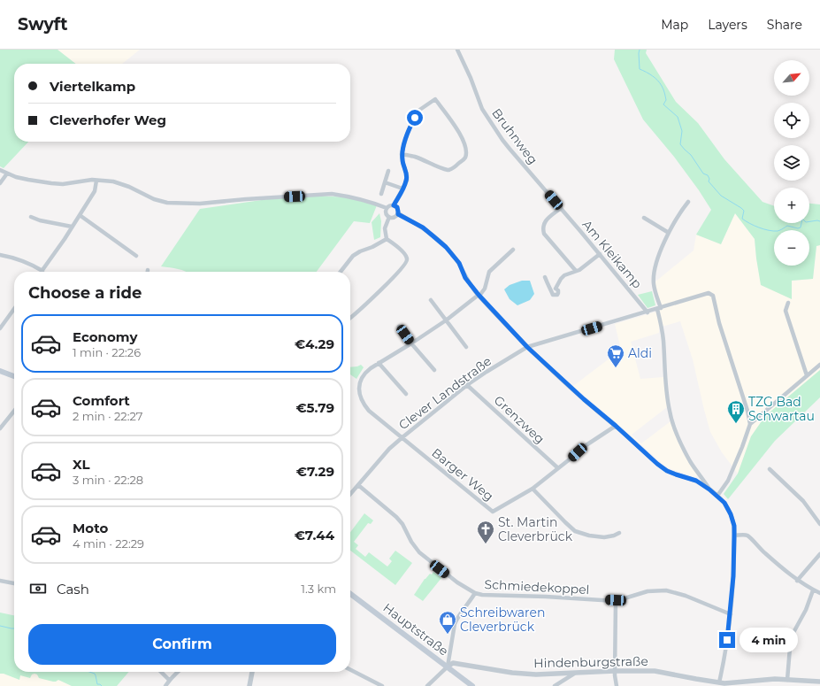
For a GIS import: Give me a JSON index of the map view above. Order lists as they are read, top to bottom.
{
  "streets": {
    "main road": ["Hauptstraße"],
    "street": [
      "Bruhnweg",
      "Am Kleikamp",
      "Clever Landstraße",
      "Grenzweg",
      "Barger Weg",
      "Schmiedekoppel",
      "Hindenburgstraße"
    ]
  },
  "crossings": [
    ["Bruhnweg", "Am Kleikamp"],
    ["Am Kleikamp", "Clever Landstraße"],
    ["Clever Landstraße", "Grenzweg"],
    ["Clever Landstraße", "Barger Weg"],
    ["Clever Landstraße", "Schmiedekoppel"],
    ["Grenzweg", "Barger Weg"],
    ["Hauptstraße", "Hindenburgstraße"]
  ],
  "places": {
    "supermarket": ["Aldi"],
    "building": ["TZG Bad Schwartau"],
    "church": ["St. Martin Cleverbrück"],
    "shop": ["Schreibwaren Cleverbrück"]
  },
  "north": "top right",
  "page": {
    "header": "Swyft",
    "nav": ["Map", "Layers", "Share"],
    "map_buttons": ["+", "−"],
    "banner": ["Viertelkamp", "Cleverhofer Weg"],
    "heading": "Choose a ride",
    "list": [
      {
        "name": "Economy",
        "note": "1 min · 22:26",
        "value": "€4.29"
      },
      {
        "name": "Comfort",
        "note": "2 min · 22:27",
        "value": "€5.79"
      },
      {
        "name": "XL",
        "note": "3 min · 22:28",
        "value": "€7.29"
      },
      {
        "name": "Moto",
        "note": "4 min · 22:29",
        "value": "€7.44"
      }
    ],
    "pay": ["Cash", "1.3 km"],
    "buttons": "Confirm",
    "bubble": "4 min"
  }
}
